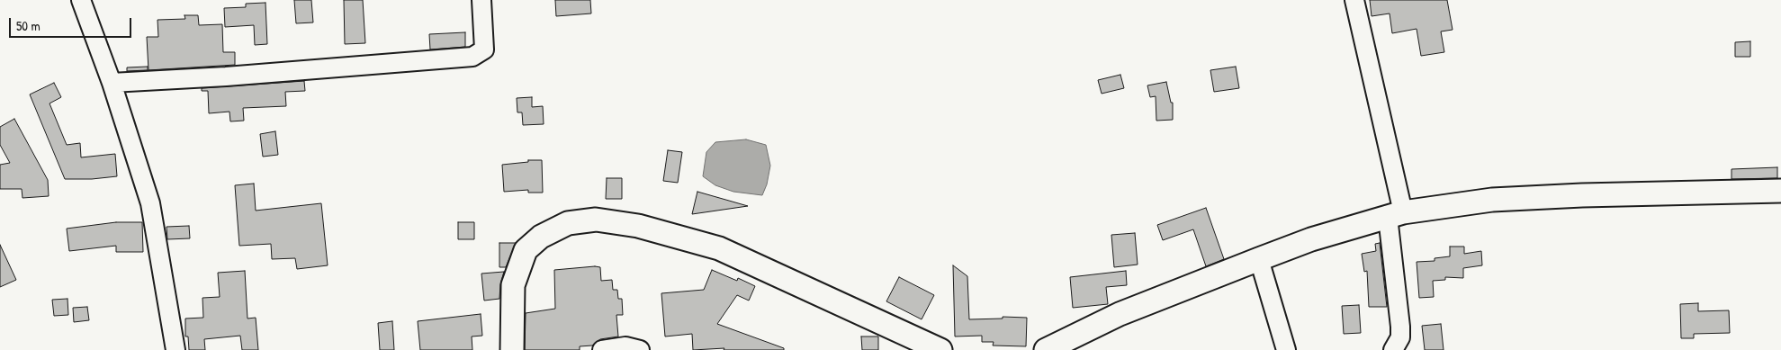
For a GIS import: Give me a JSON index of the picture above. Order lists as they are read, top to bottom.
{
  "scale_bar": "50 m"
}
